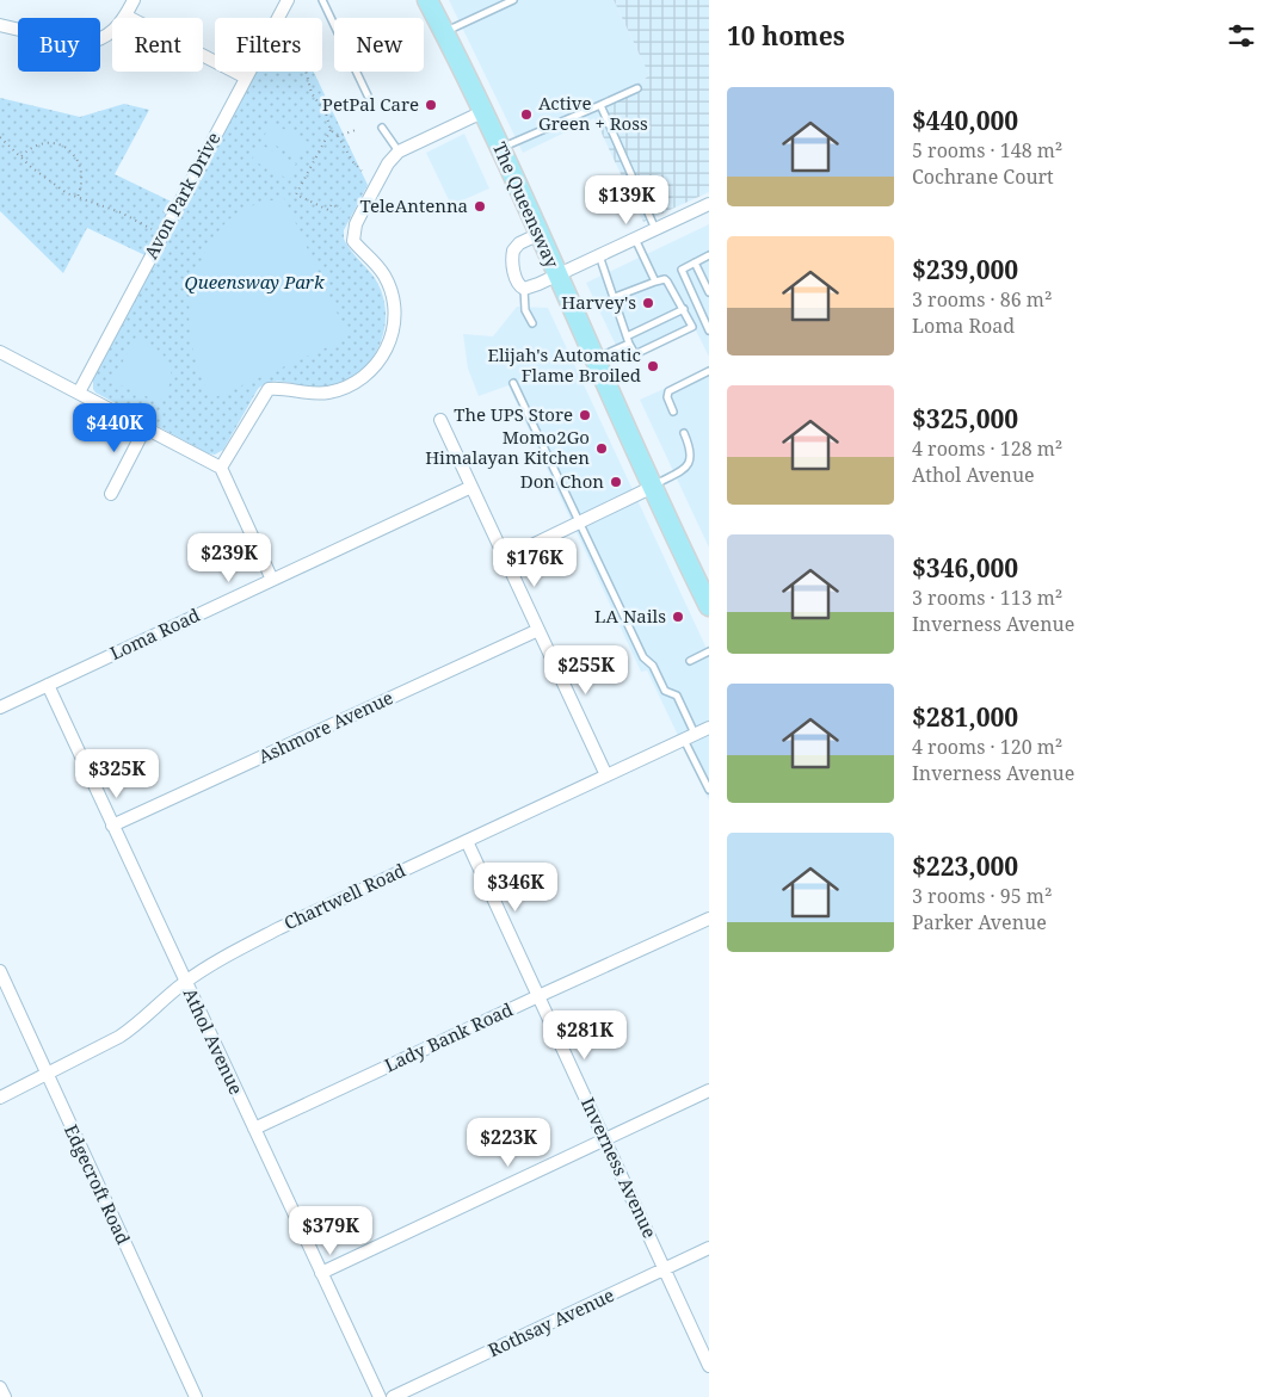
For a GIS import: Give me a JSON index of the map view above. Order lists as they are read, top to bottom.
{
  "streets": {
    "main road": ["The Queensway"],
    "street": [
      "Avon Park Drive",
      "Loma Road",
      "Ashmore Avenue",
      "Chartwell Road",
      "Lady Bank Road",
      "Athol Avenue",
      "Inverness Avenue",
      "Edgecroft Road",
      "Rothsay Avenue"
    ]
  },
  "crossings": [
    ["Loma Road", "Athol Avenue"],
    ["Ashmore Avenue", "Athol Avenue"],
    ["Chartwell Road", "Athol Avenue"],
    ["Chartwell Road", "Inverness Avenue"],
    ["Chartwell Road", "Edgecroft Road"],
    ["Lady Bank Road", "Athol Avenue"],
    ["Lady Bank Road", "Inverness Avenue"],
    ["Inverness Avenue", "Rothsay Avenue"]
  ],
  "parks": ["Queensway Park"],
  "places": [
    "PetPal Care",
    "Active Green + Ross",
    "TeleAntenna",
    "Harvey's",
    "Elijah's Automatic Flame Broiled",
    "The UPS Store",
    "Momo2Go Himalayan Kitchen",
    "Don Chon",
    "LA Nails"
  ],
  "page": {
    "heading": "10 homes",
    "chip": [
      "Buy",
      "Rent",
      "Filters",
      "New"
    ],
    "list": [
      {
        "name": "$440,000",
        "note": "5 rooms · 148 m² · Cochrane Court"
      },
      {
        "name": "$239,000",
        "note": "3 rooms · 86 m² · Loma Road"
      },
      {
        "name": "$325,000",
        "note": "4 rooms · 128 m² · Athol Avenue"
      },
      {
        "name": "$346,000",
        "note": "3 rooms · 113 m² · Inverness Avenue"
      },
      {
        "name": "$281,000",
        "note": "4 rooms · 120 m² · Inverness Avenue"
      },
      {
        "name": "$223,000",
        "note": "3 rooms · 95 m² · Parker Avenue"
      }
    ],
    "price": [
      "$139K",
      "$440K",
      "$239K",
      "$176K",
      "$255K",
      "$325K",
      "$346K",
      "$281K",
      "$223K",
      "$379K"
    ]
  }
}
